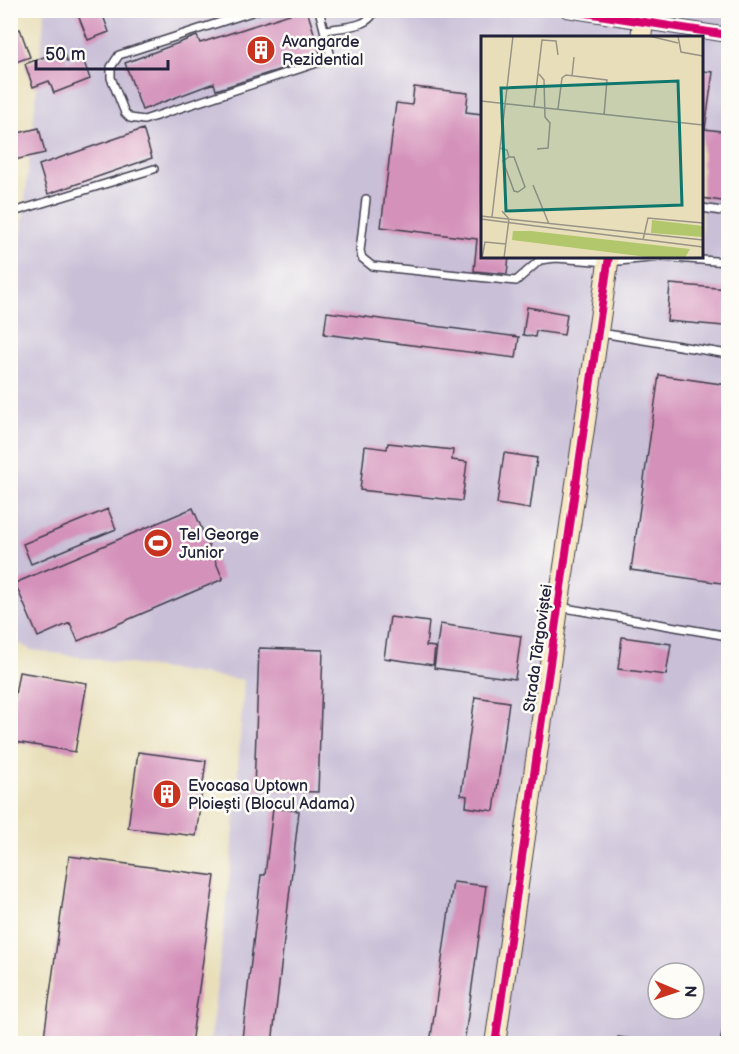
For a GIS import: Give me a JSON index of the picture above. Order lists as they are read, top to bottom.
{
  "streets": {
    "street": ["Strada Târgoviștei"]
  },
  "places": {
    "building": ["Avangarde Rezidential", "Evocasa Uptown Ploiești (Blocul Adama)"],
    "sports": ["Tel George Junior"]
  },
  "scale_bar": "50 m",
  "north": "right"
}
